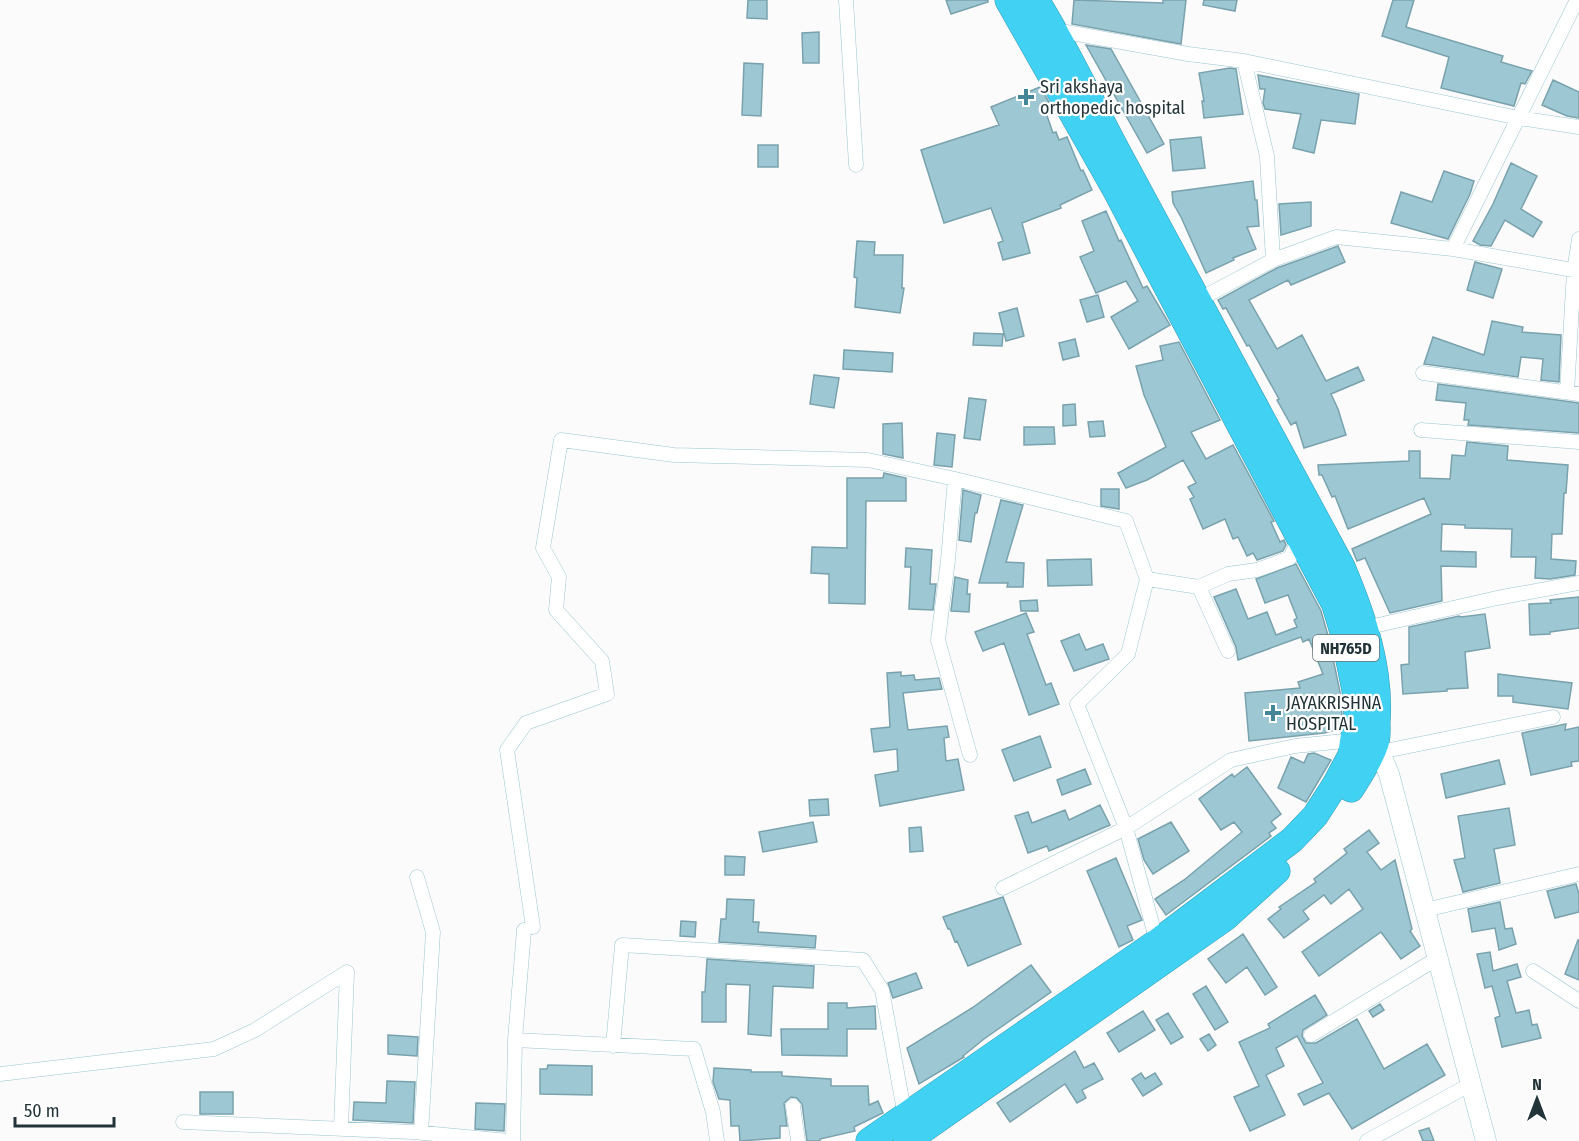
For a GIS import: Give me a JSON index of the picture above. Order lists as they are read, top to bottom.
{
  "streets": {
    "highway": ["NH765D"]
  },
  "places": {
    "health": ["Sri akshaya orthopedic hospital", "JAYAKRISHNA HOSPITAL"]
  },
  "scale_bar": "50 m",
  "north": "top"
}
